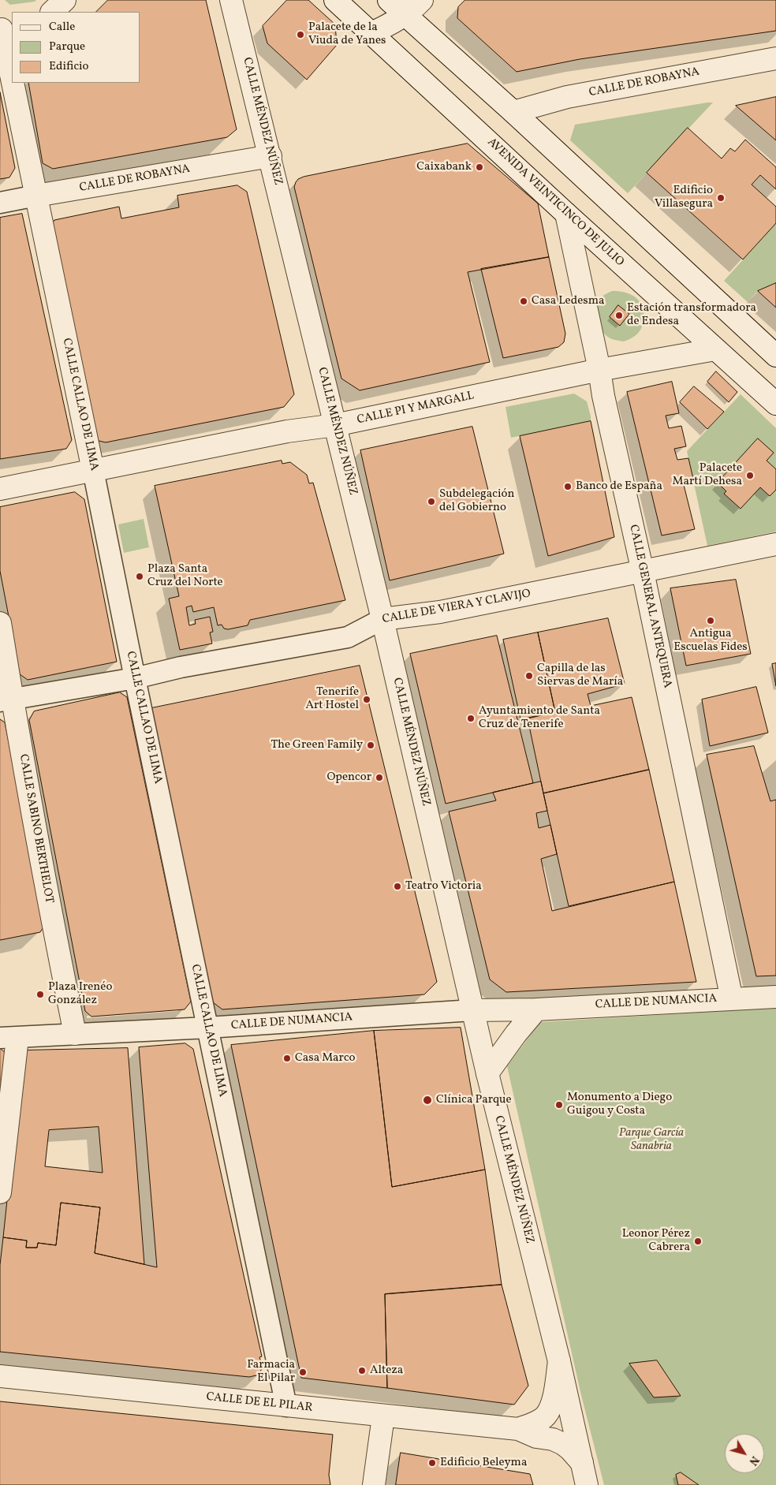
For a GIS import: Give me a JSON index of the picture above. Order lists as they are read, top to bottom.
{
  "streets": {
    "street": [
      "CALLE DE ROBAYNA",
      "CALLE MÉNDEZ NÚÑEZ",
      "AVENIDA VEINTICINCO DE JULIO",
      "CALLE CALLAO DE LIMA",
      "CALLE PI Y MARGALL",
      "CALLE GENERAL ANTEQUERA",
      "CALLE DE VIERA Y CLAVIJO",
      "CALLE SABINO BERTHELOT",
      "CALLE DE NUMANCIA",
      "CALLE DE EL PILAR"
    ]
  },
  "crossings": [
    ["CALLE DE ROBAYNA", "CALLE MÉNDEZ NÚÑEZ"],
    ["CALLE DE ROBAYNA", "CALLE CALLAO DE LIMA"],
    ["CALLE MÉNDEZ NÚÑEZ", "CALLE PI Y MARGALL"],
    ["CALLE MÉNDEZ NÚÑEZ", "CALLE DE VIERA Y CLAVIJO"],
    ["CALLE MÉNDEZ NÚÑEZ", "CALLE DE NUMANCIA"],
    ["CALLE MÉNDEZ NÚÑEZ", "CALLE DE EL PILAR"],
    ["AVENIDA VEINTICINCO DE JULIO", "CALLE PI Y MARGALL"],
    ["AVENIDA VEINTICINCO DE JULIO", "CALLE GENERAL ANTEQUERA"],
    ["CALLE CALLAO DE LIMA", "CALLE PI Y MARGALL"],
    ["CALLE CALLAO DE LIMA", "CALLE DE VIERA Y CLAVIJO"],
    ["CALLE CALLAO DE LIMA", "CALLE DE NUMANCIA"],
    ["CALLE CALLAO DE LIMA", "CALLE DE EL PILAR"],
    ["CALLE PI Y MARGALL", "CALLE GENERAL ANTEQUERA"],
    ["CALLE GENERAL ANTEQUERA", "CALLE DE VIERA Y CLAVIJO"],
    ["CALLE GENERAL ANTEQUERA", "CALLE DE NUMANCIA"],
    ["CALLE DE VIERA Y CLAVIJO", "CALLE SABINO BERTHELOT"],
    ["CALLE SABINO BERTHELOT", "CALLE DE NUMANCIA"]
  ],
  "parks": ["Parque García Sanabria"],
  "places": [
    "Palacete de la Viuda de Yanes",
    "Caixabank",
    "Edificio Villasegura",
    "Casa Ledesma",
    "Estación transformadora de Endesa",
    "Palacete Martí Dehesa",
    "Banco de España",
    "Subdelegación del Gobierno",
    "Plaza Santa Cruz del Norte",
    "Antigua Escuelas Fides",
    "Capilla de las Siervas de María",
    "Tenerife Art Hostel",
    "Ayuntamiento de Santa Cruz de Tenerife",
    "The Green Family",
    "Opencor",
    "Teatro Victoria",
    "Plaza Irenéo González",
    "Casa Marco",
    "Clínica Parque",
    "Monumento a Diego Guigou y Costa",
    "Leonor Pérez Cabrera",
    "Alteza",
    "Farmacia El Pilar",
    "Edificio Beleyma"
  ],
  "legend": ["Calle", "Parque", "Edificio"],
  "north": "bottom right"
}
